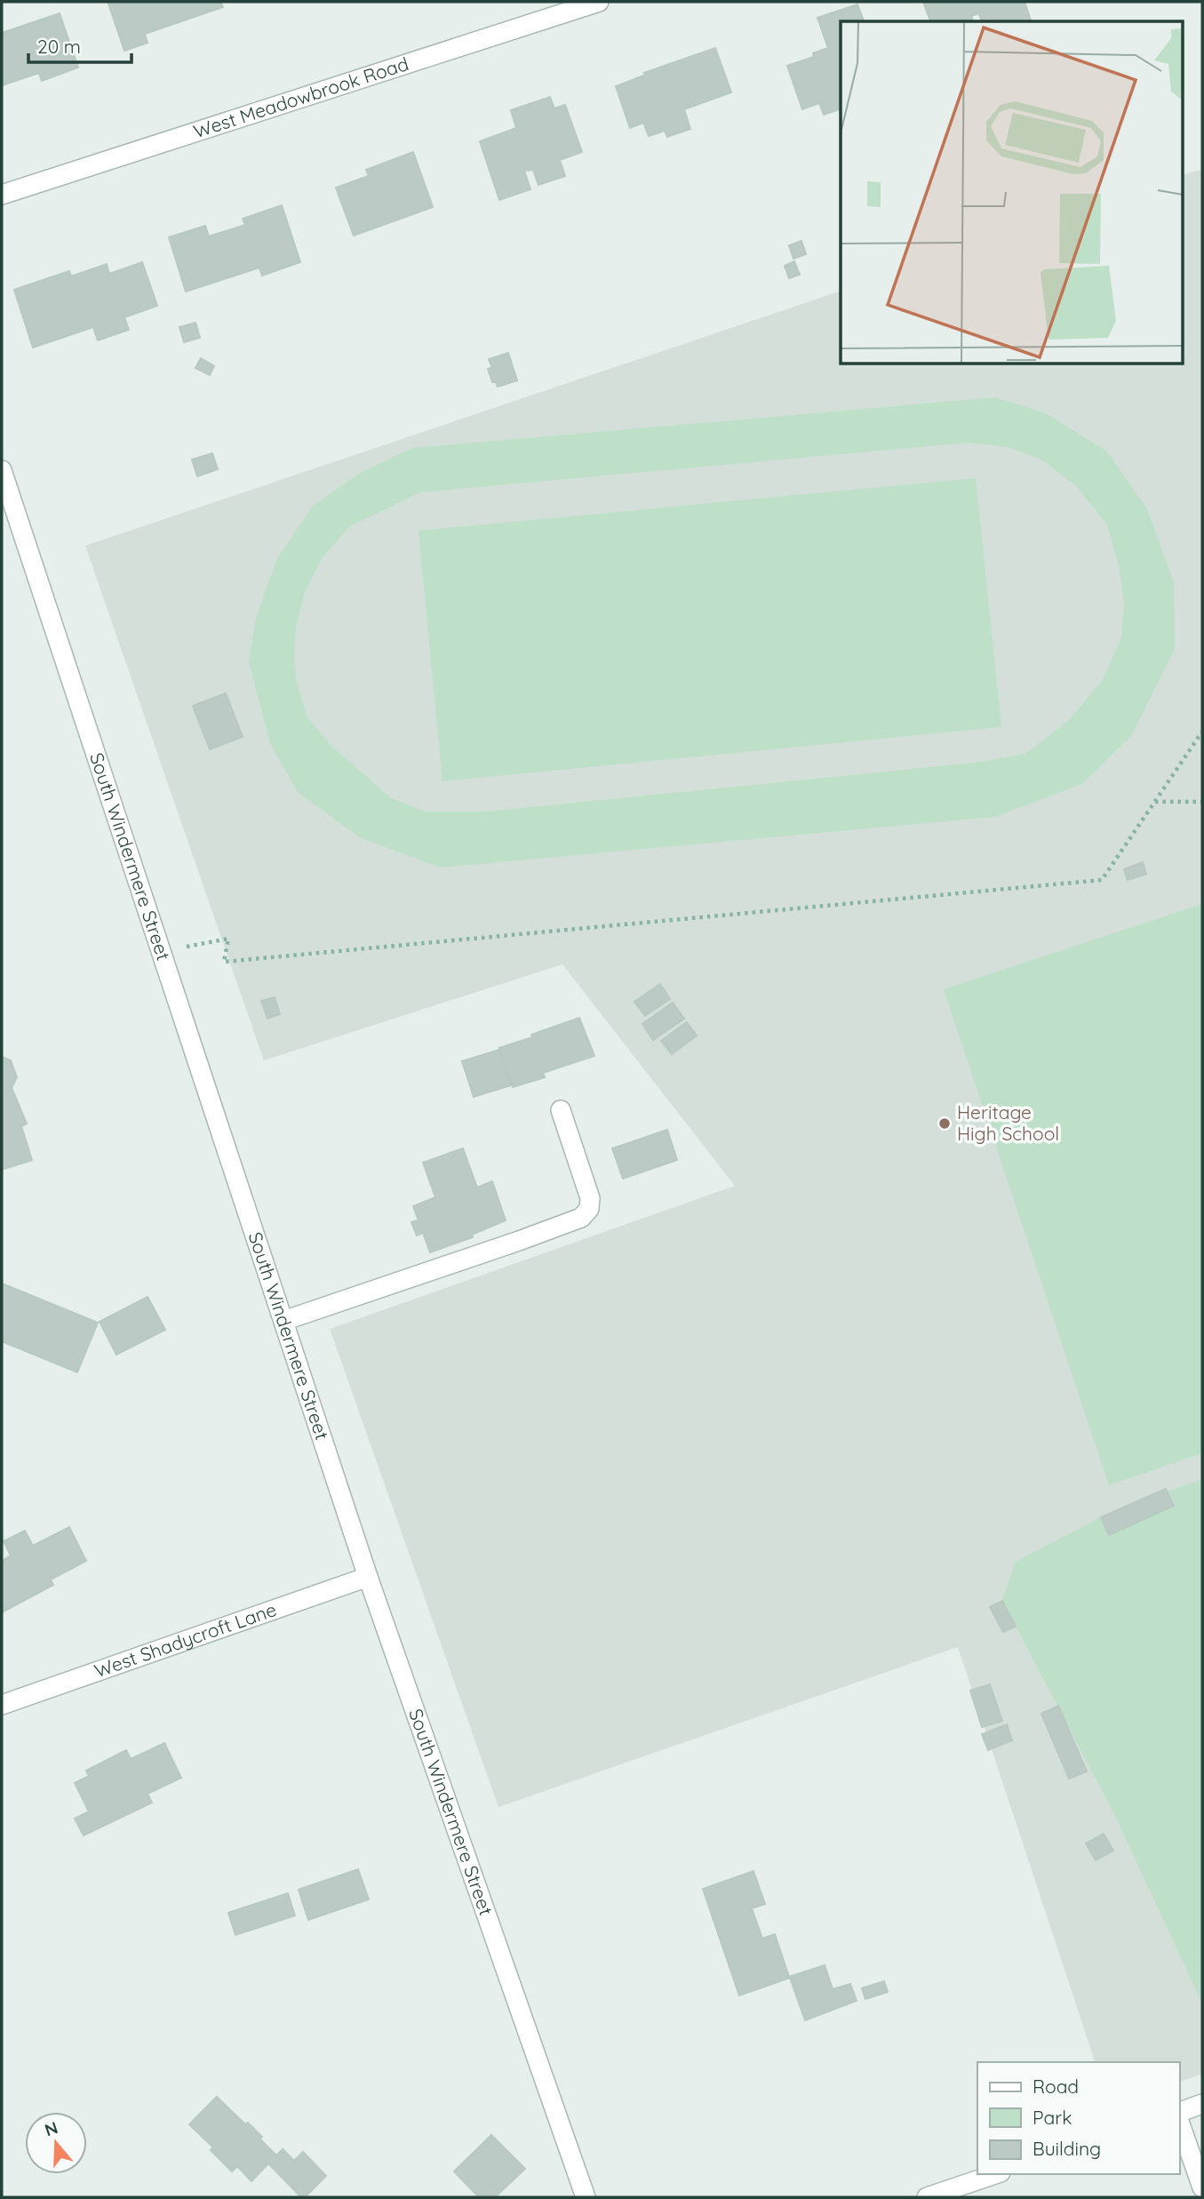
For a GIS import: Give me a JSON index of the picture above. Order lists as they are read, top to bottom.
{
  "streets": {
    "street": ["West Meadowbrook Road", "South Windermere Street", "West Shadycroft Lane"]
  },
  "crossings": [
    ["South Windermere Street", "West Shadycroft Lane"]
  ],
  "places": ["Heritage High School"],
  "legend": ["Road", "Park", "Building"],
  "scale_bar": "20 m",
  "north": "top"
}
